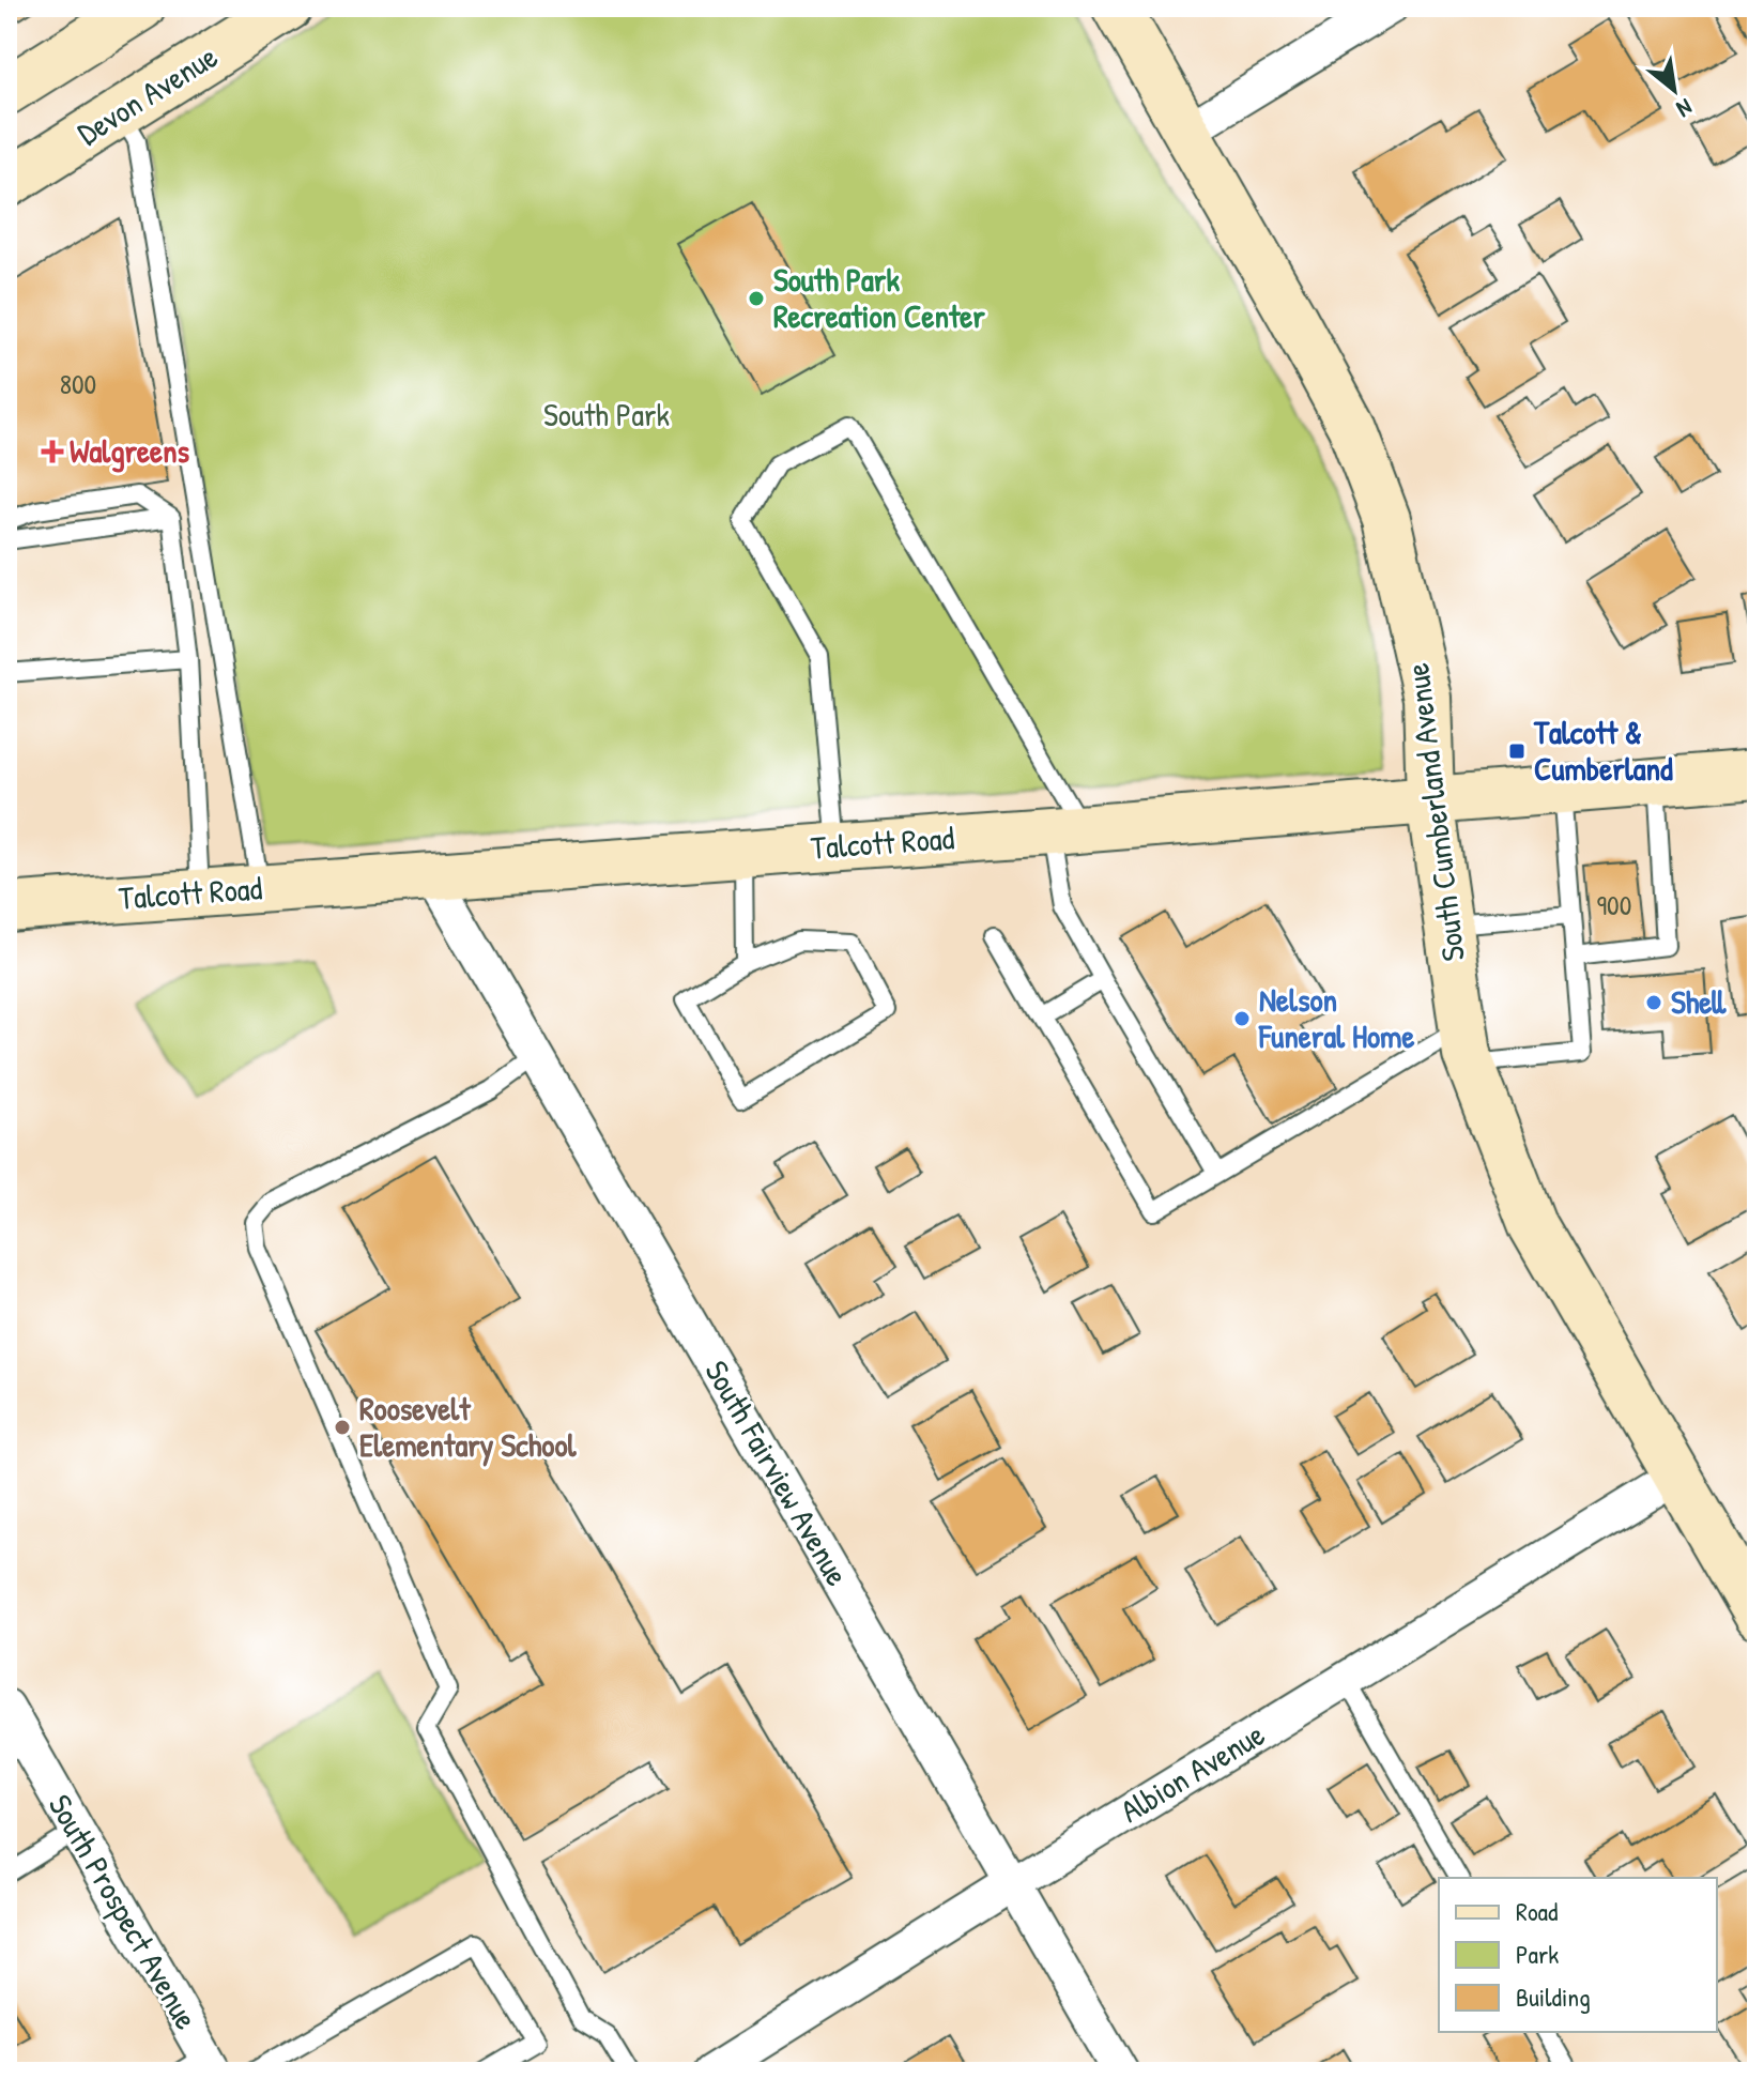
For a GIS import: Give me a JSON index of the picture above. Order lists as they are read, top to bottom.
{
  "streets": {
    "street": [
      "Devon Avenue",
      "South Cumberland Avenue",
      "Talcott Road",
      "South Fairview Avenue",
      "Albion Avenue",
      "South Prospect Avenue"
    ]
  },
  "crossings": [
    ["South Cumberland Avenue", "Talcott Road"],
    ["South Cumberland Avenue", "Albion Avenue"],
    ["Talcott Road", "South Fairview Avenue"],
    ["South Fairview Avenue", "Albion Avenue"]
  ],
  "parks": ["South Park"],
  "places": {
    "other": [
      "South Park Recreation Center",
      "Shell",
      "Nelson Funeral Home",
      "Roosevelt Elementary School"
    ],
    "health": ["Walgreens"],
    "transit": ["Talcott & Cumberland"]
  },
  "house_numbers": ["800", "900"],
  "legend": ["Road", "Park", "Building"],
  "north": "bottom right"
}
